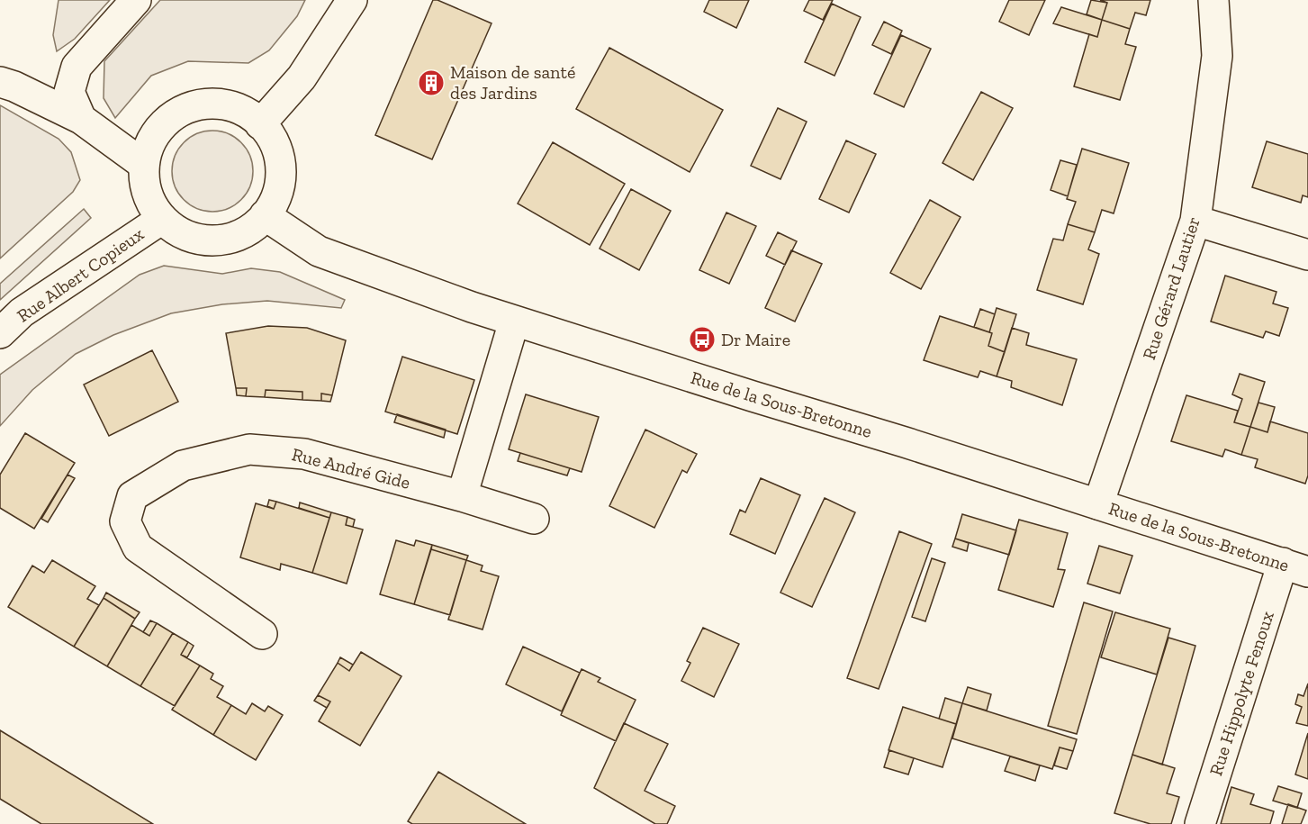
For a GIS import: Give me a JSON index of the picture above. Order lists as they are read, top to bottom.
{
  "streets": {
    "street": [
      "Rue Albert Copieux",
      "Rue Gérard Lautier",
      "Rue de la Sous-Bretonne",
      "Rue André Gide",
      "Rue Hippolyte Fenoux"
    ]
  },
  "crossings": [
    ["Rue Albert Copieux", "Rue de la Sous-Bretonne"],
    ["Rue Gérard Lautier", "Rue de la Sous-Bretonne"],
    ["Rue de la Sous-Bretonne", "Rue Hippolyte Fenoux"]
  ],
  "places": {
    "building": ["Maison de santé des Jardins"],
    "bus stop": ["Dr Maire"]
  }
}
